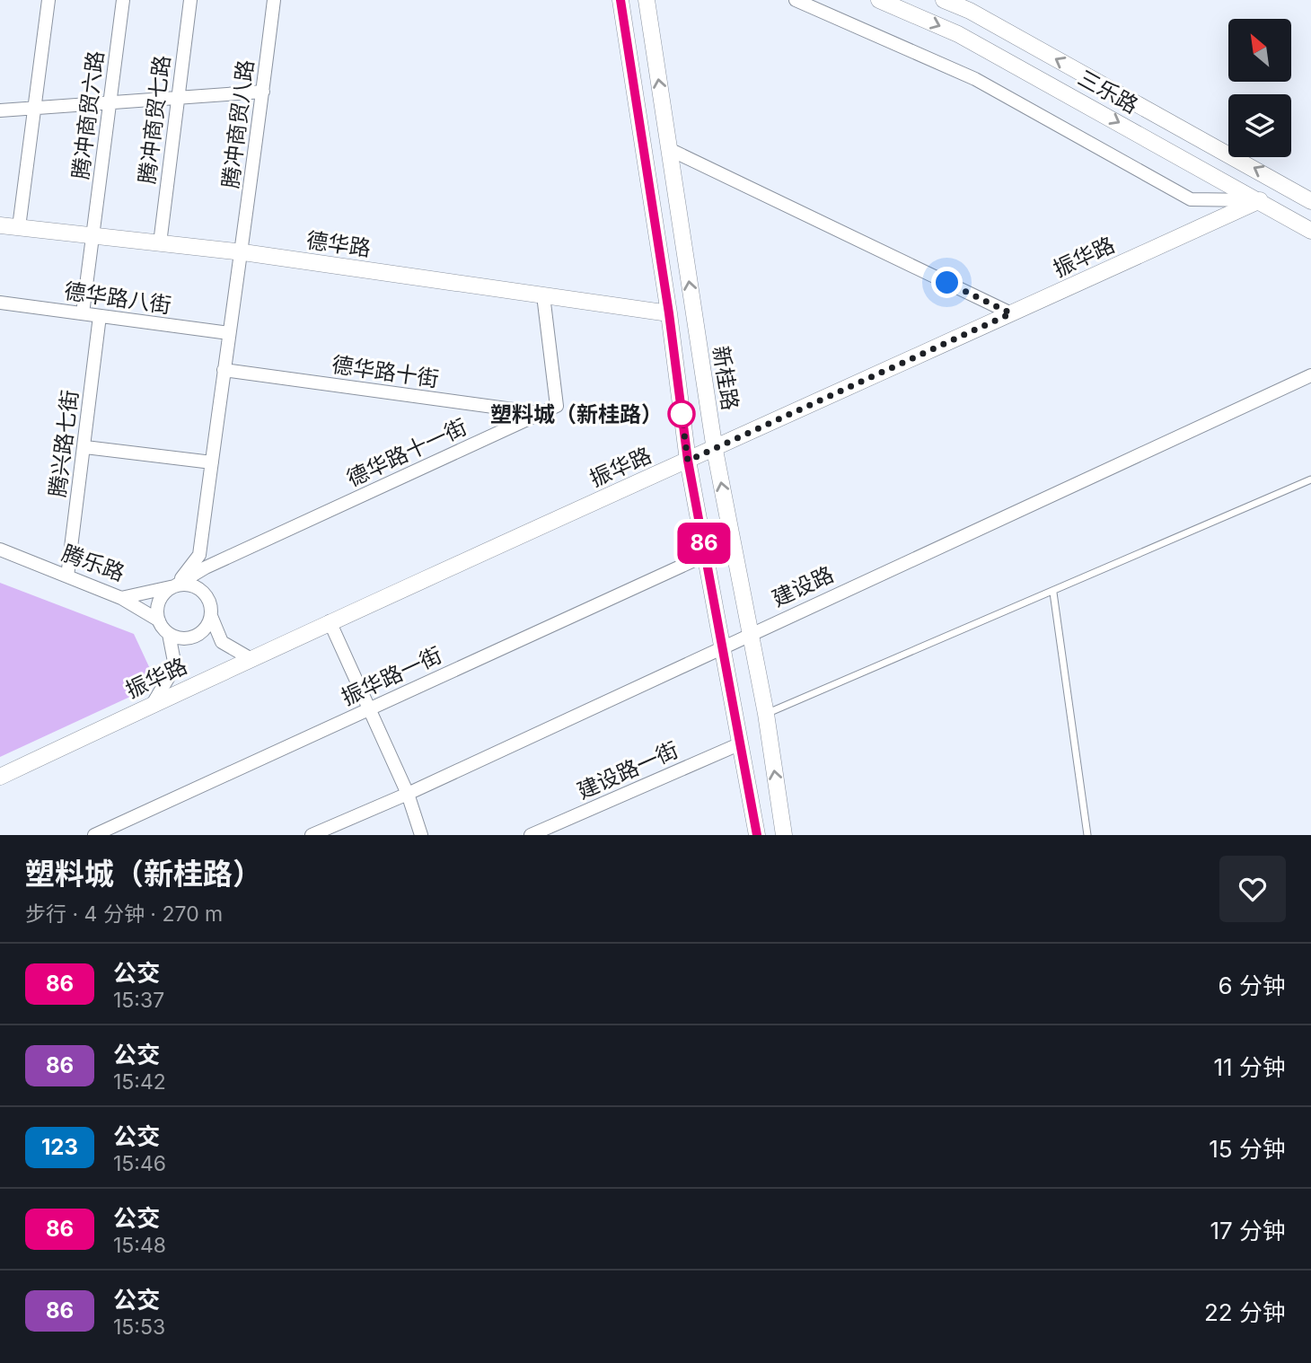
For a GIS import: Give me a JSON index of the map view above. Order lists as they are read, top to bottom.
{
  "streets": {
    "street": [
      "三乐路",
      "腾冲商贸六路",
      "腾冲商贸七路",
      "腾冲商贸八路",
      "德华路",
      "振华路",
      "德华路八街",
      "德华路十街",
      "新桂路",
      "腾兴路七街",
      "德华路十一街",
      "腾乐路",
      "建设路",
      "振华路一街",
      "建设路一街"
    ]
  },
  "crossings": [
    ["三乐路", "振华路"],
    ["腾冲商贸六路", "德华路"],
    ["腾冲商贸六路", "德华路八街"],
    ["腾冲商贸七路", "德华路"],
    ["腾冲商贸八路", "德华路"],
    ["腾冲商贸八路", "德华路八街"],
    ["腾冲商贸八路", "德华路十街"],
    ["腾冲商贸八路", "德华路十一街"],
    ["腾冲商贸八路", "腾乐路"],
    ["振华路", "新桂路"],
    ["德华路八街", "腾兴路七街"],
    ["德华路十街", "德华路十一街"],
    ["新桂路", "建设路"],
    ["腾兴路七街", "腾乐路"],
    ["德华路十一街", "腾乐路"]
  ],
  "places": ["塑料城（新桂路）"],
  "lines": ["bus line 86"],
  "north": "top left",
  "page": {
    "on_map": "86",
    "heading": ["塑料城（新桂路）", "步行 · 4 分钟 · 270 m"],
    "list": [
      {
        "mark": "86",
        "name": "公交",
        "note": "15:37",
        "value": "6 分钟"
      },
      {
        "mark": "86",
        "name": "公交",
        "note": "15:42",
        "value": "11 分钟"
      },
      {
        "mark": "123",
        "name": "公交",
        "note": "15:46",
        "value": "15 分钟"
      },
      {
        "mark": "86",
        "name": "公交",
        "note": "15:48",
        "value": "17 分钟"
      },
      {
        "mark": "86",
        "name": "公交",
        "note": "15:53",
        "value": "22 分钟"
      }
    ]
  }
}
